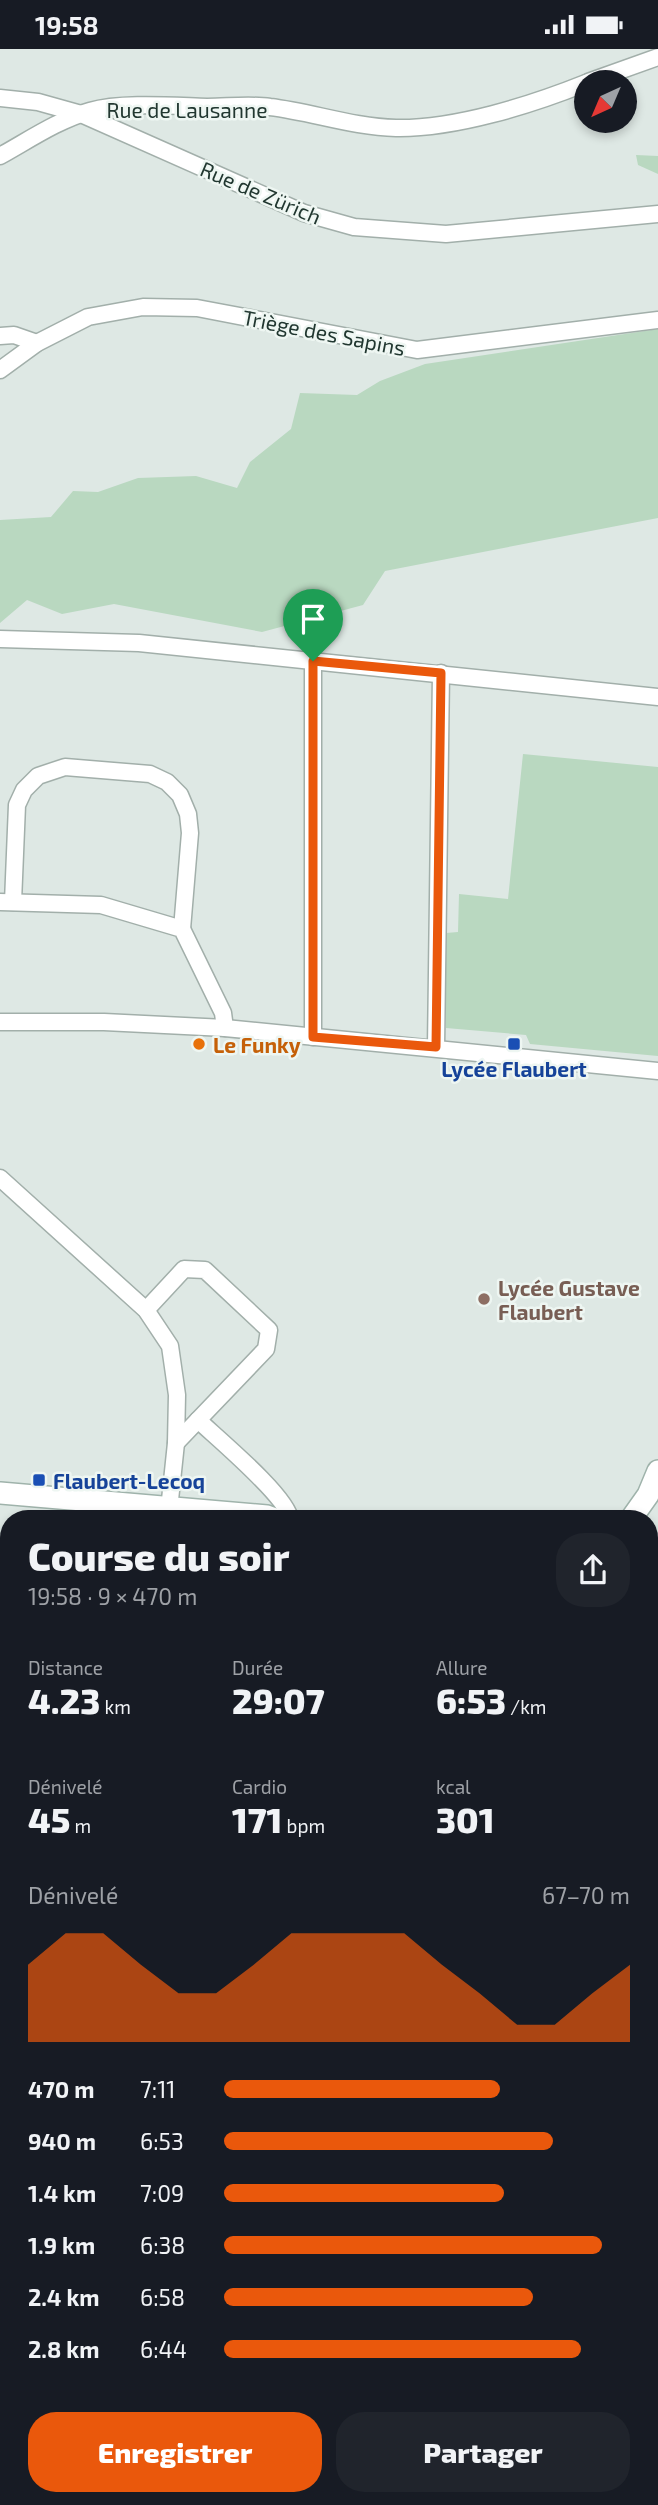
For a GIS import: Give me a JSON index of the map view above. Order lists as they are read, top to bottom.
{
  "streets": {
    "street": ["Rue de Lausanne", "Rue de Zürich", "Triège des Sapins"]
  },
  "crossings": [
    ["Rue de Lausanne", "Rue de Zürich"]
  ],
  "places": {
    "other": ["Le Funky", "Lycée Gustave Flaubert"],
    "transit": ["Lycée Flaubert", "Flaubert-Lecoq"]
  },
  "north": "bottom left",
  "page": {
    "status": "19:58",
    "heading": ["Course du soir", "19:58 · 9 × 470 m"],
    "stats": [
      ["Distance", "4.23 km"],
      ["Durée", "29:07"],
      ["Allure", "6:53 /km"],
      ["Dénivelé", "45 m"],
      ["Cardio", "171 bpm"],
      ["kcal", "301"]
    ],
    "chart": ["Dénivelé", "67–70 m"],
    "list": [
      {
        "name": "470 m",
        "note": "7:11"
      },
      {
        "name": "940 m",
        "note": "6:53"
      },
      {
        "name": "1.4 km",
        "note": "7:09"
      },
      {
        "name": "1.9 km",
        "note": "6:38"
      },
      {
        "name": "2.4 km",
        "note": "6:58"
      },
      {
        "name": "2.8 km",
        "note": "6:44"
      }
    ],
    "buttons": ["Enregistrer", "Partager"]
  }
}
